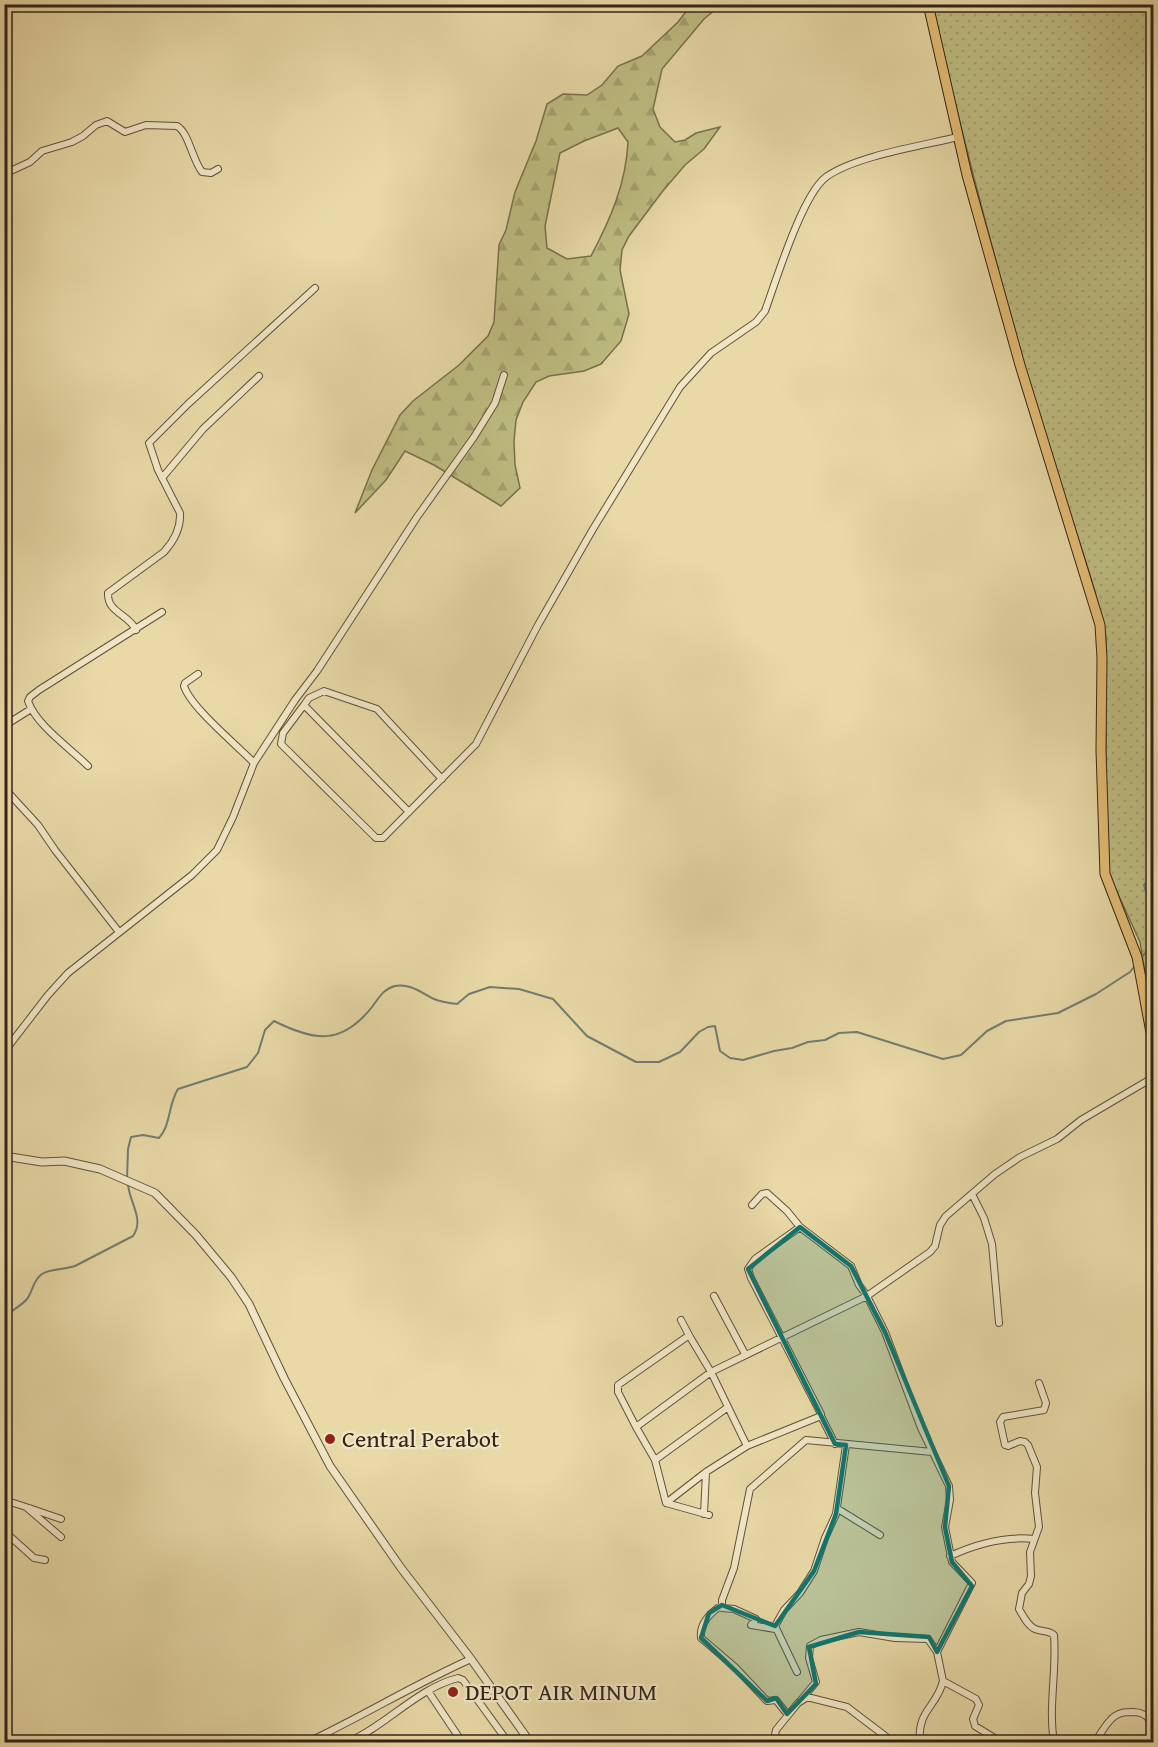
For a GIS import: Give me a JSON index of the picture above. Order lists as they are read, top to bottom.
{
  "places": ["Central Perabot", "DEPOT AIR MINUM"]
}
